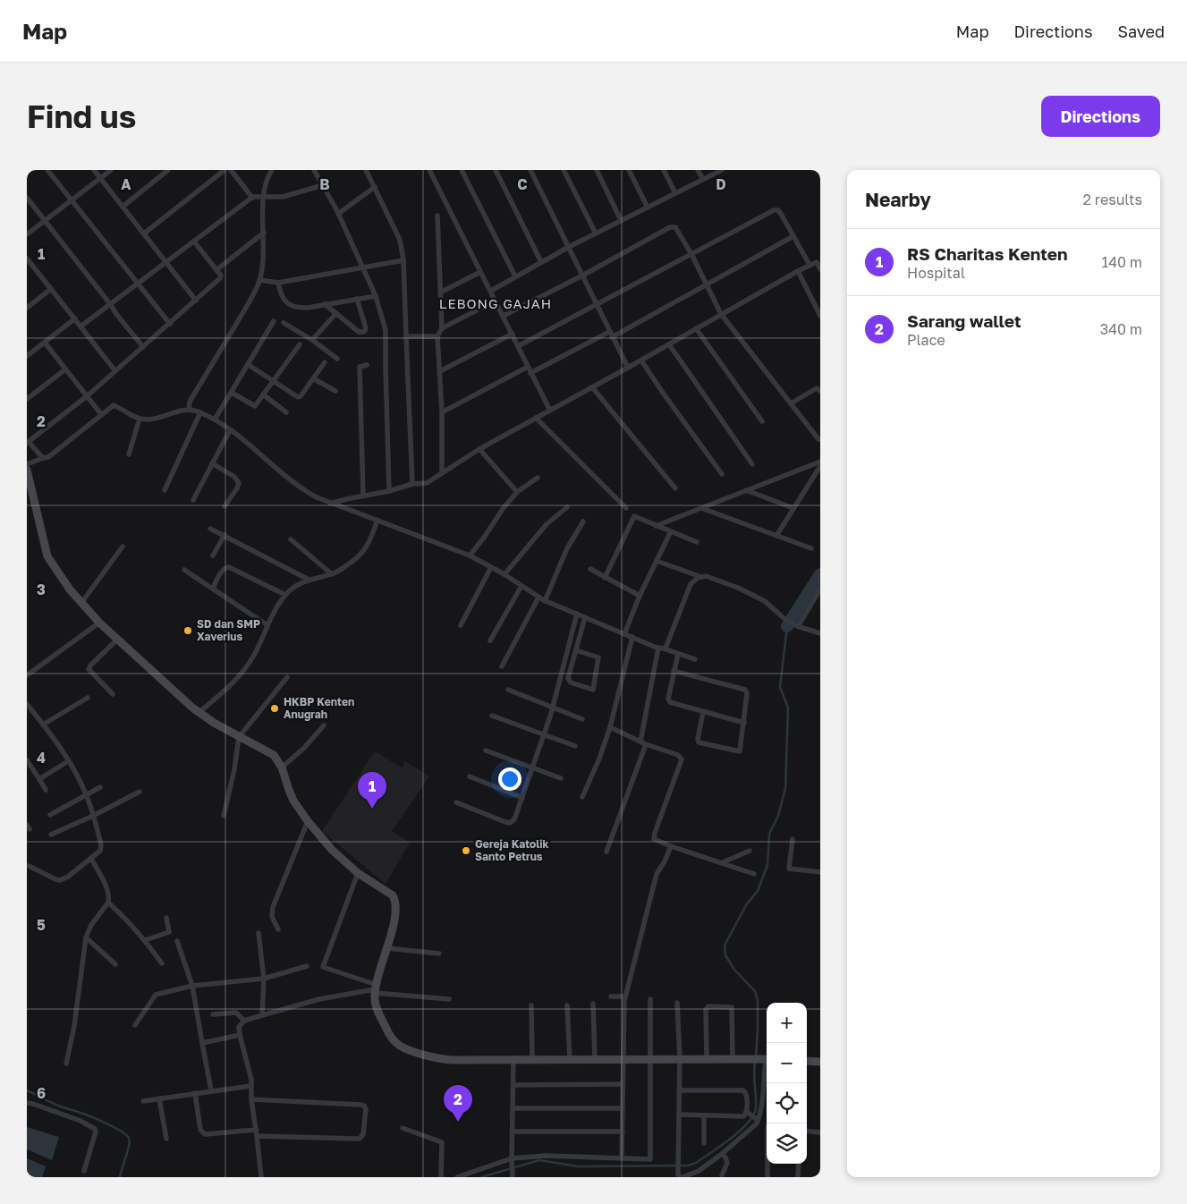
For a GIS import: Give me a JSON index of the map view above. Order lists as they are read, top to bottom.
{
  "districts": ["LEBONG GAJAH"],
  "places": ["SD dan SMP Xaverius", "HKBP Kenten Anugrah", "Gereja Katolik Santo Petrus"],
  "page": {
    "header": "Map",
    "nav": ["Map", "Directions", "Saved"],
    "buttons": "Directions",
    "title": "Find us",
    "heading": ["Nearby", "2 results"],
    "list": [
      {
        "mark": "1",
        "name": "RS Charitas Kenten",
        "note": "Hospital",
        "value": "140 m"
      },
      {
        "mark": "2",
        "name": "Sarang wallet",
        "note": "Place",
        "value": "340 m"
      }
    ],
    "pins": ["1", "2"],
    "map_buttons": ["+", "−"]
  },
  "grid": {
    "columns": [
      "A",
      "B",
      "C",
      "D"
    ],
    "rows": [
      "1",
      "2",
      "3",
      "4",
      "5",
      "6"
    ]
  }
}
